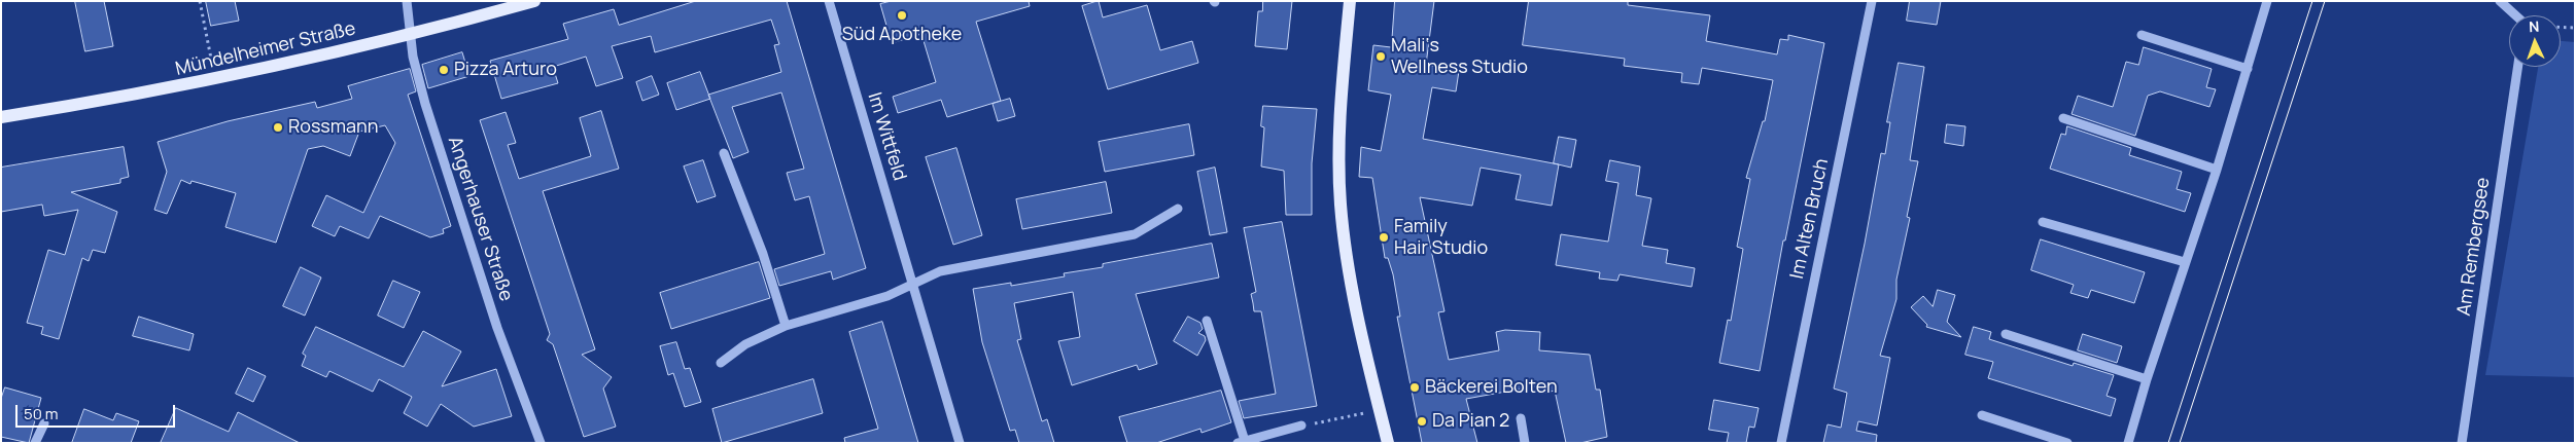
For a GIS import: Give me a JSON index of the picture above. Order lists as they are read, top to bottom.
{
  "streets": {
    "main road": ["Mündelheimer Straße"],
    "street": [
      "Im Wittfeld",
      "Angerhauser Straße",
      "Im Alten Bruch",
      "Am Rembergsee"
    ]
  },
  "crossings": [
    ["Mündelheimer Straße", "Angerhauser Straße"]
  ],
  "places": [
    "Süd Apotheke",
    "Mali‘s Wellness Studio",
    "Pizza Arturo",
    "Rossmann",
    "Family Hair Studio",
    "Bäckerei Bolten",
    "Da Pian 2"
  ],
  "scale_bar": "50 m",
  "north": "top"
}
